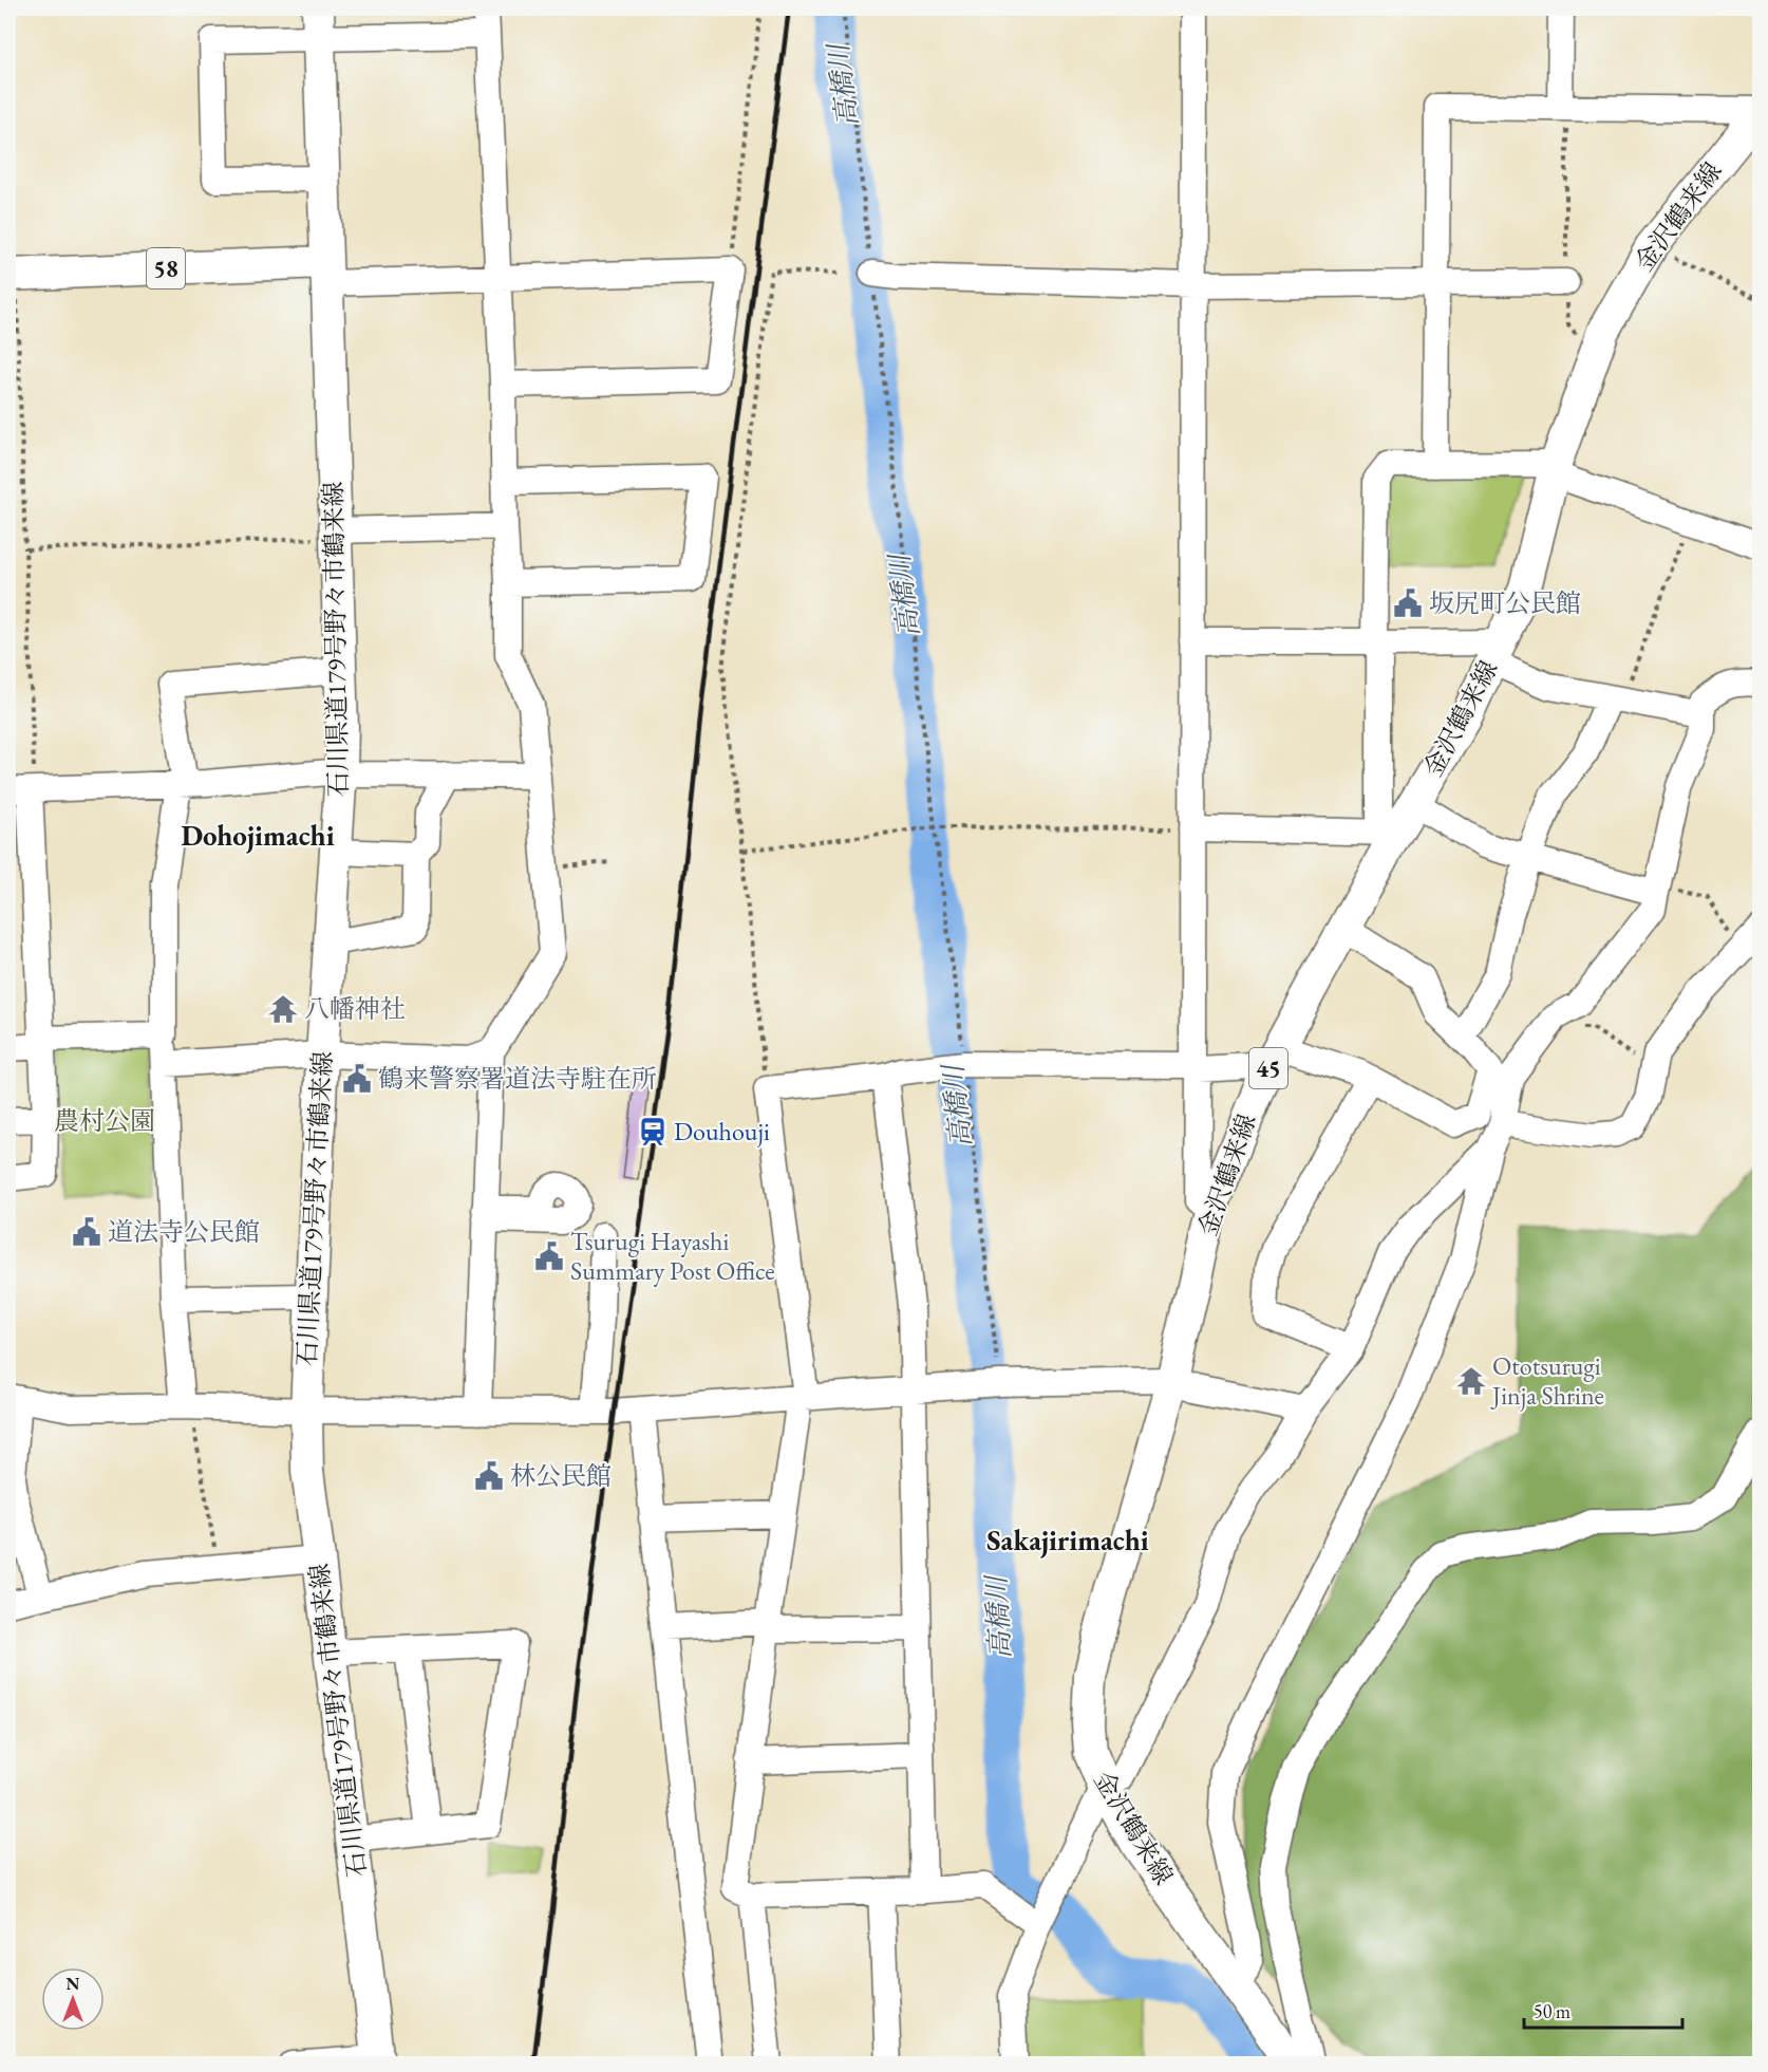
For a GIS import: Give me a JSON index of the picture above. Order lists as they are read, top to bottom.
{
  "streets": {
    "main road": [
      "金沢鶴来線",
      "58",
      "石川県道179号野々市鶴来線",
      "45"
    ]
  },
  "crossings": [
    ["58", "石川県道179号野々市鶴来線"]
  ],
  "districts": ["Dohojimachi", "Sakajirimachi"],
  "water": ["高橋川"],
  "parks": ["農村公園"],
  "places": {
    "public building": [
      "坂尻町公民館",
      "鶴来警察署道法寺駐在所",
      "道法寺公民館",
      "Tsurugi Hayashi Summary Post Office",
      "林公民館"
    ],
    "temple": ["八幡神社", "Ototsurugi Jinja Shrine"],
    "station": ["Douhouji"]
  },
  "scale_bar": "50 m",
  "north": "top"
}
